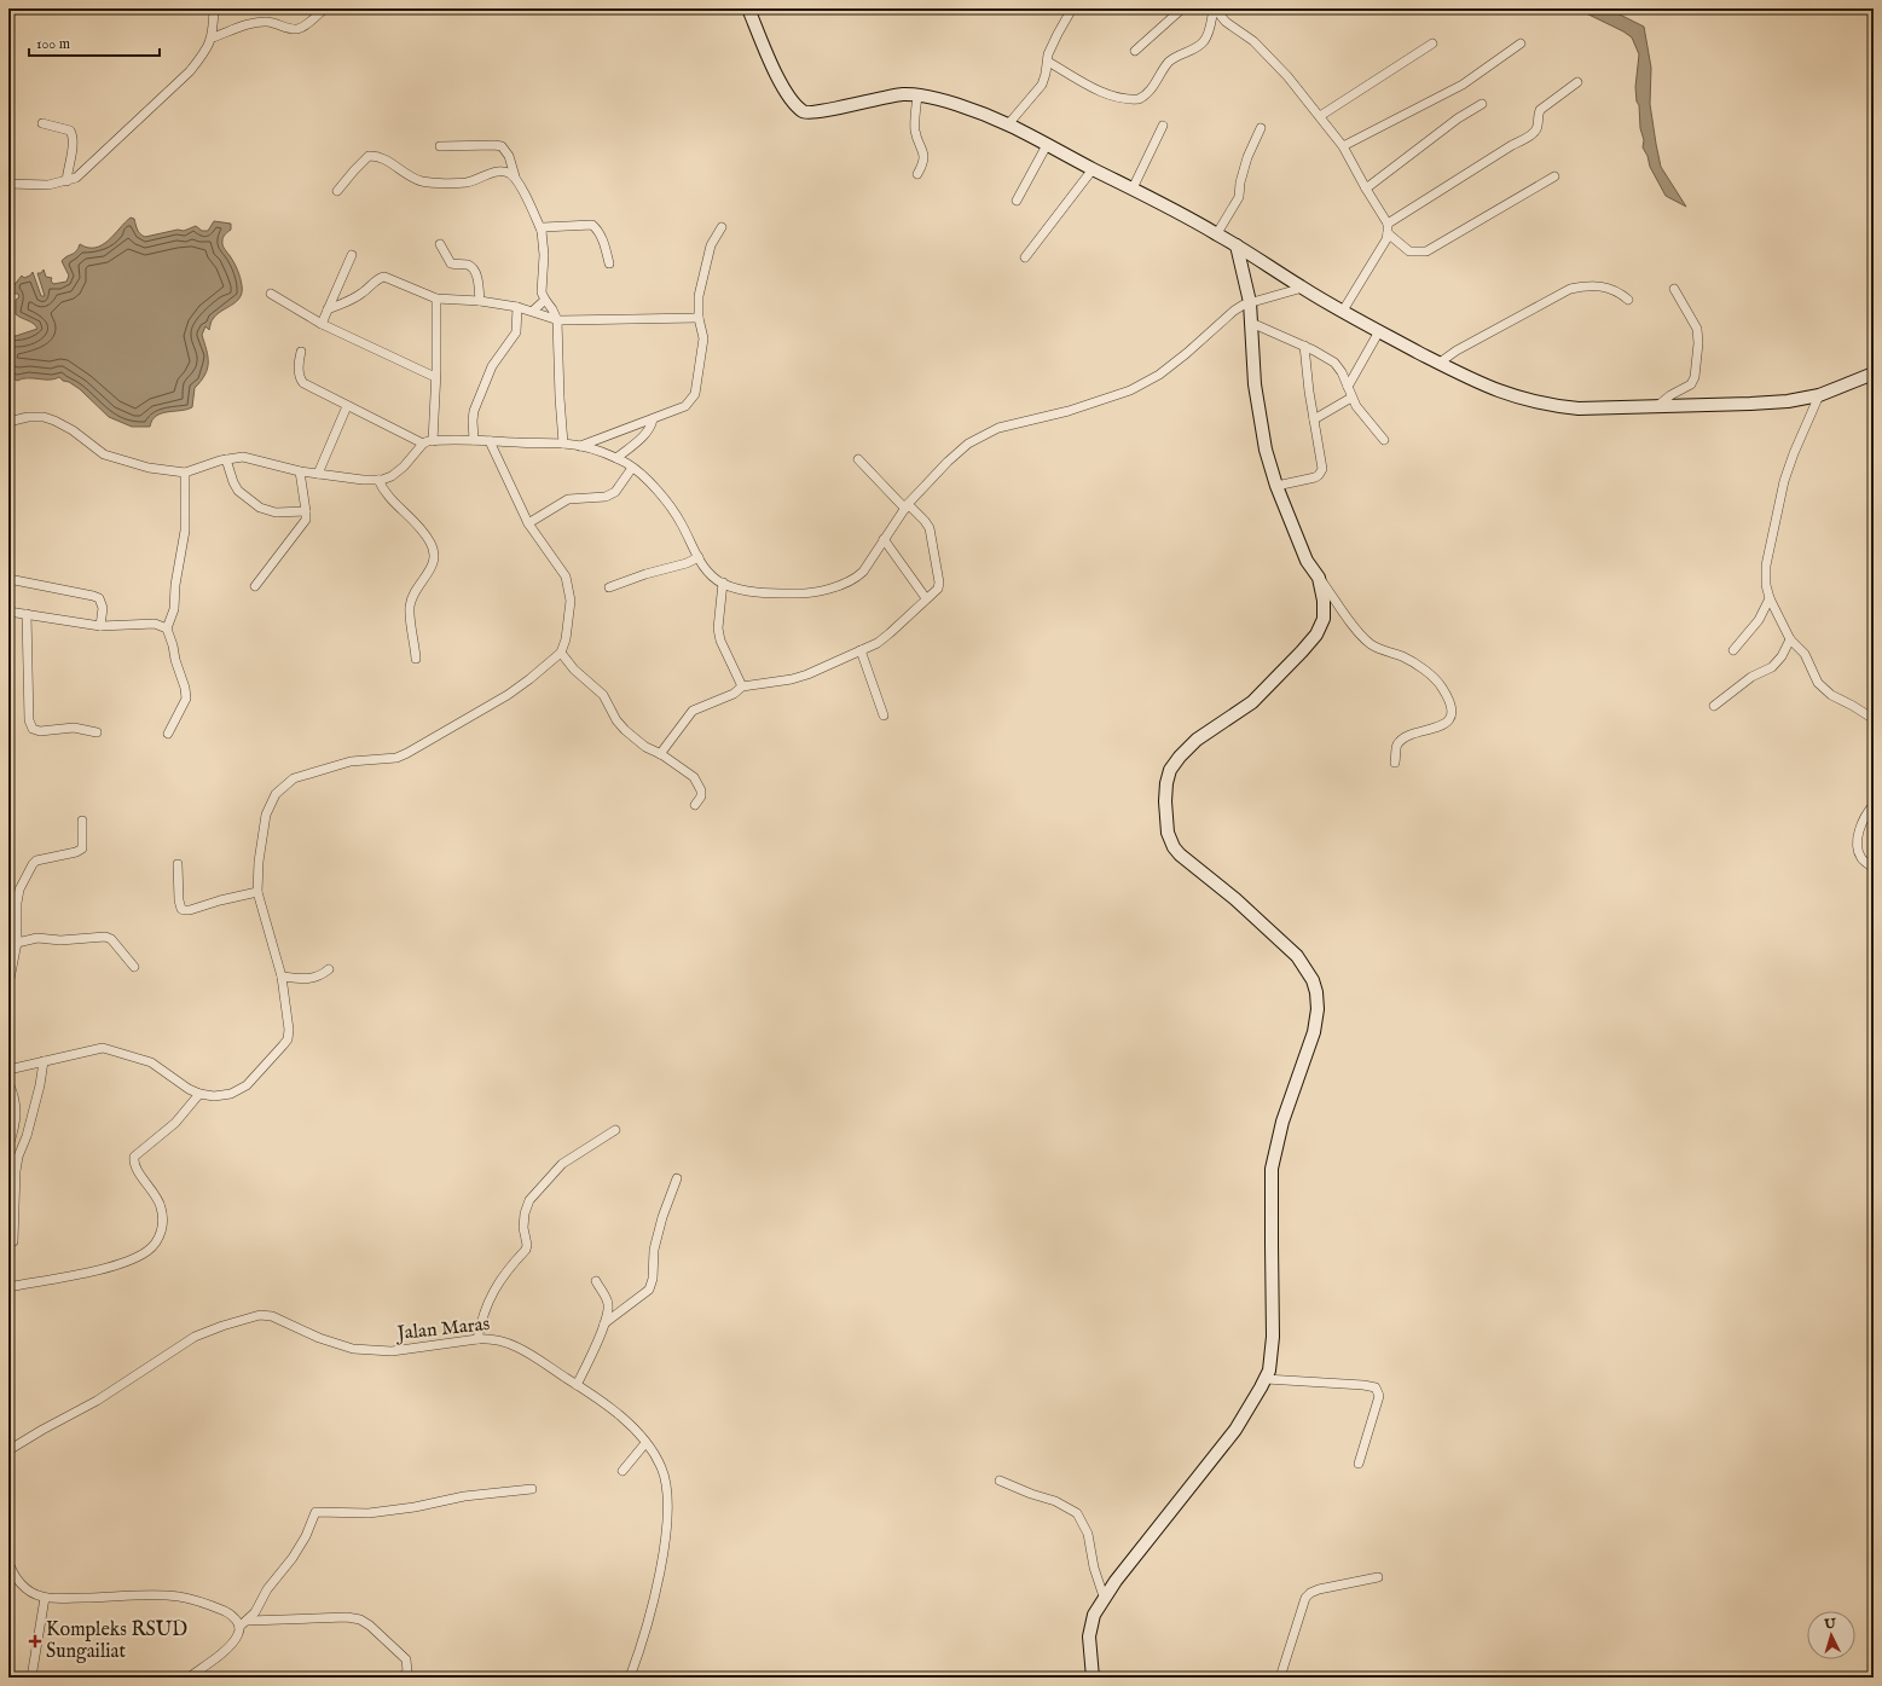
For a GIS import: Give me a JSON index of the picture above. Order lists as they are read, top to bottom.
{
  "streets": {
    "street": ["Jalan Maras"]
  },
  "places": {
    "health": ["Kompleks RSUD Sungailiat"]
  },
  "scale_bar": "100 m",
  "north": "top"
}
